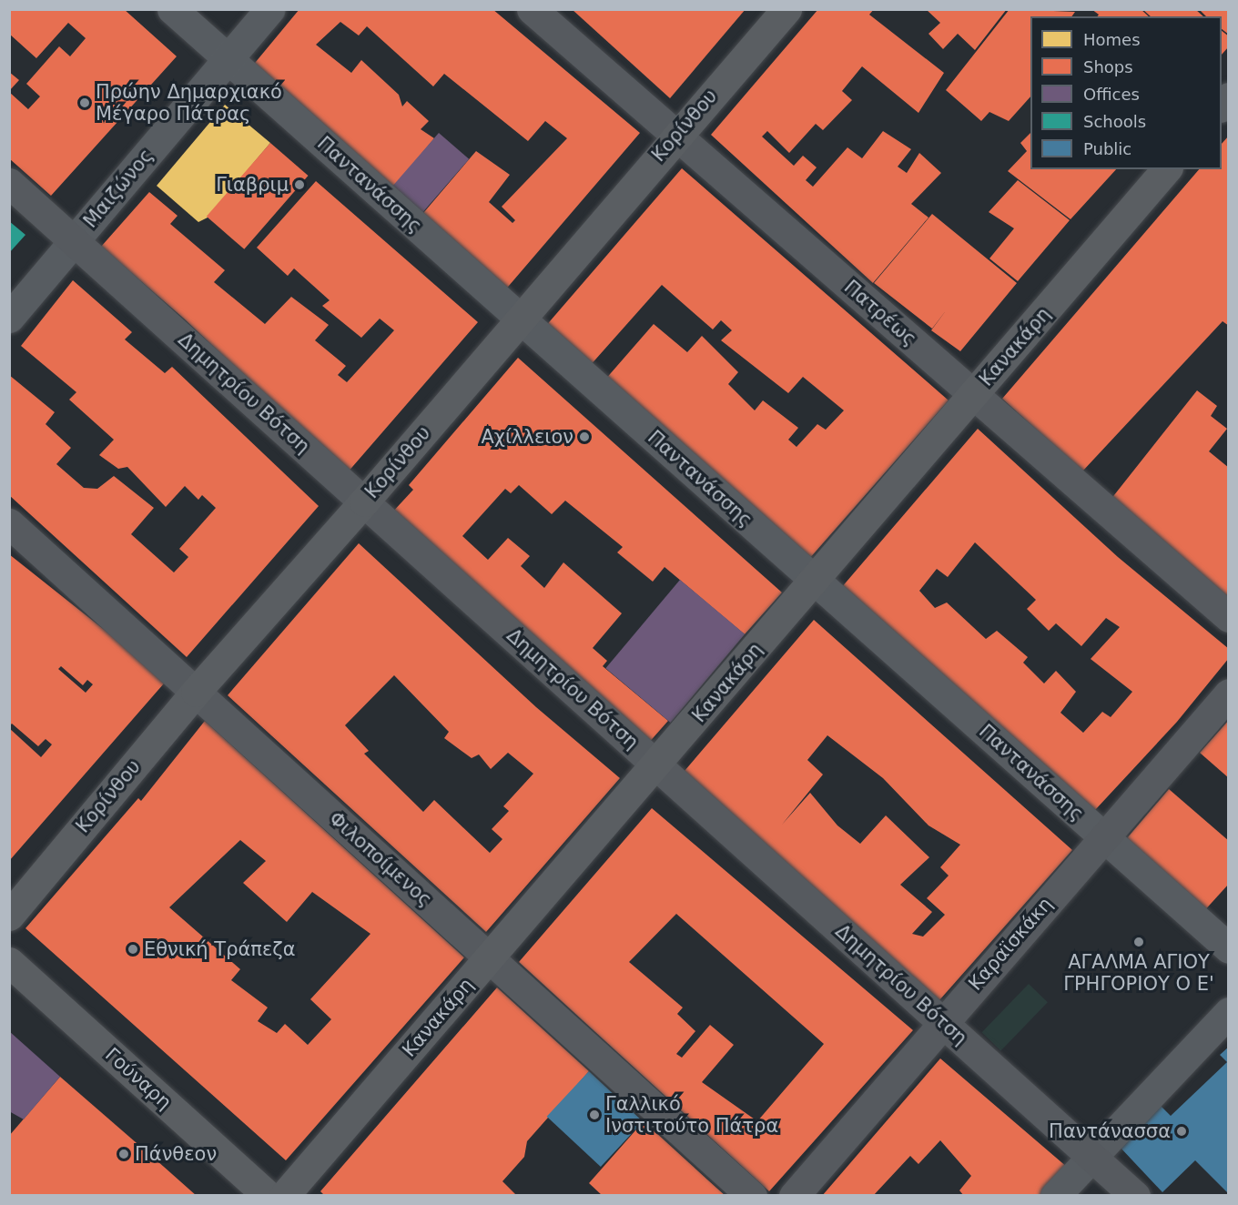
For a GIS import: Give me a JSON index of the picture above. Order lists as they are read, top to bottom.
{
  "streets": {
    "main road": ["Κορίνθου", "Κανακάρη", "Γούναρη"],
    "street": [
      "Παντανάσσης",
      "Μαιζώνος",
      "Πατρέως",
      "Δημητρίου Βότση",
      "Φιλοποίμενος",
      "Καραϊσκάκη"
    ]
  },
  "crossings": [
    ["Κορίνθου", "Παντανάσσης"],
    ["Κορίνθου", "Πατρέως"],
    ["Κορίνθου", "Δημητρίου Βότση"],
    ["Κορίνθου", "Φιλοποίμενος"],
    ["Παντανάσσης", "Μαιζώνος"],
    ["Παντανάσσης", "Κανακάρη"],
    ["Παντανάσσης", "Καραϊσκάκη"],
    ["Μαιζώνος", "Δημητρίου Βότση"],
    ["Πατρέως", "Κανακάρη"],
    ["Κανακάρη", "Δημητρίου Βότση"],
    ["Κανακάρη", "Φιλοποίμενος"],
    ["Δημητρίου Βότση", "Καραϊσκάκη"]
  ],
  "places": [
    "Πρώην Δημαρχιακό Μέγαρο Πάτρας",
    "Γιαβριμ",
    "Αχίλλειον",
    "ΑΓΑΛΜΑ ΑΓΙΟΥ ΓΡΗΓΟΡΙΟΥ Ο Ε'",
    "Εθνική Τράπεζα",
    "Γαλλικό Ινστιτούτο Πάτρα",
    "Παντάνασσα",
    "Πάνθεον"
  ],
  "legend": [
    "Homes",
    "Shops",
    "Offices",
    "Schools",
    "Public"
  ]
}
